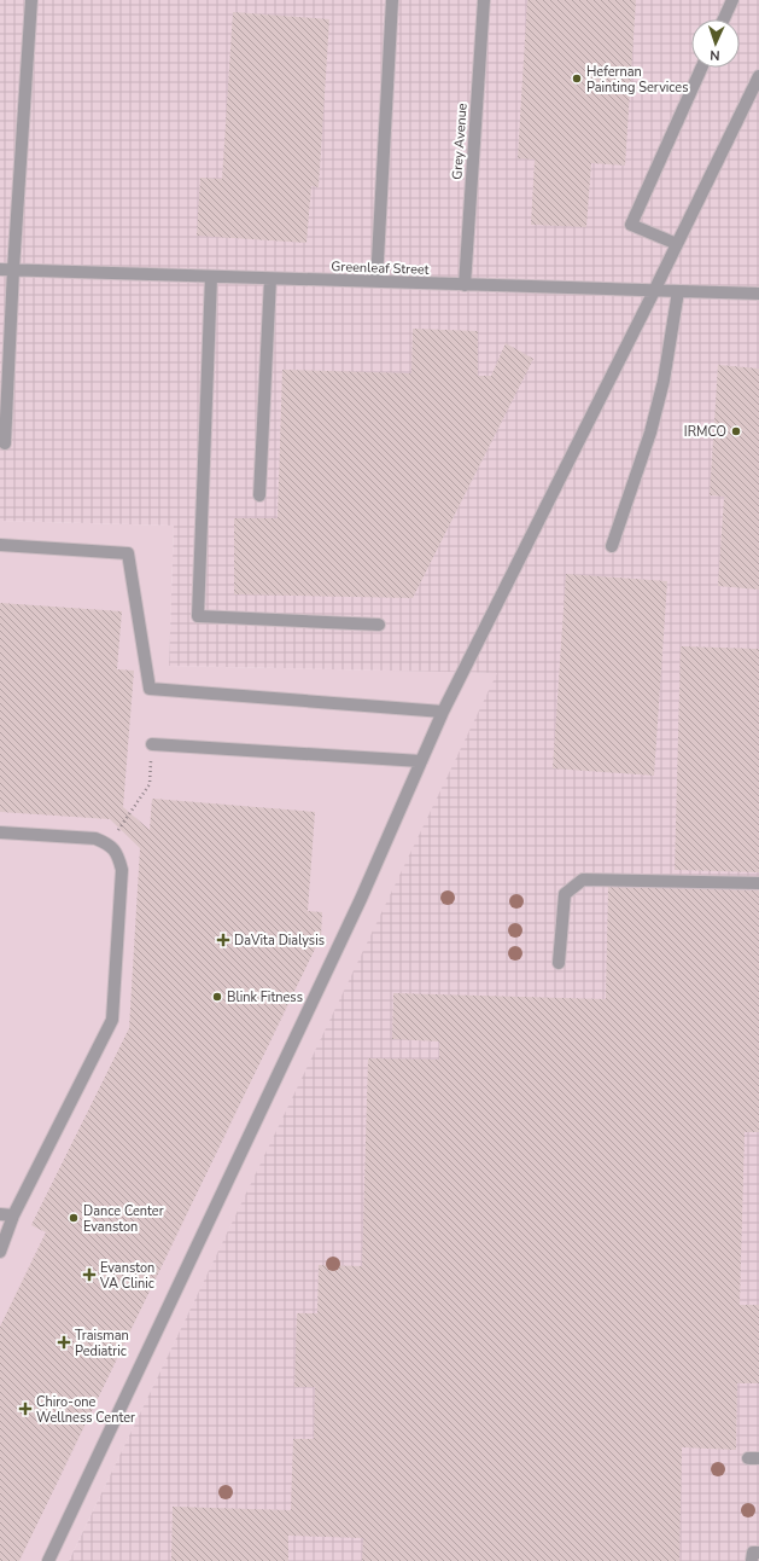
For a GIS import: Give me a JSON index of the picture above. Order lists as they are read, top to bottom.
{
  "streets": {
    "street": ["Grey Avenue", "Greenleaf Street"]
  },
  "crossings": [
    ["Grey Avenue", "Greenleaf Street"]
  ],
  "places": {
    "other": [
      "Hefernan Painting Services",
      "IRMCO",
      "Blink Fitness",
      "Dance Center Evanston"
    ],
    "health": [
      "DaVita Dialysis",
      "Evanston VA Clinic",
      "Traisman Pediatric",
      "Chiro-one Wellness Center"
    ]
  },
  "north": "bottom"
}
